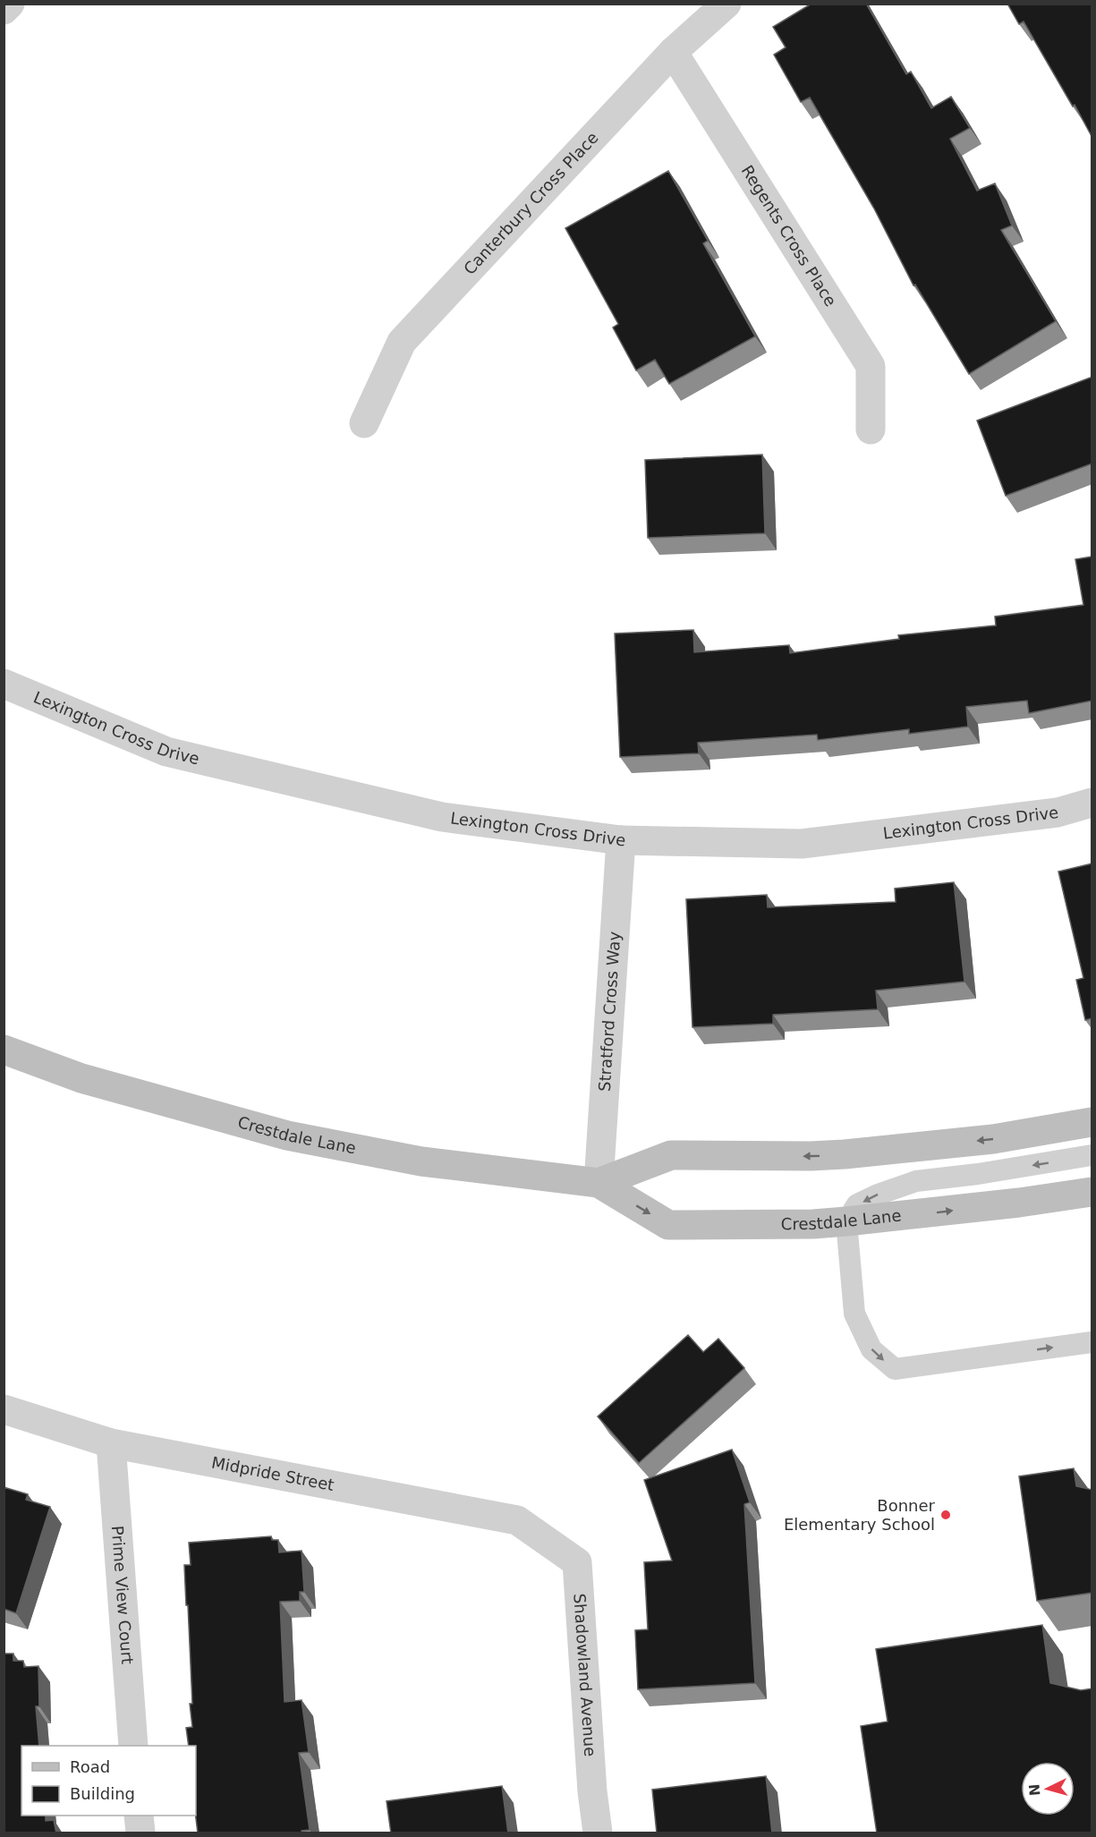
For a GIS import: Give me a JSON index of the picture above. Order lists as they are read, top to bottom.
{
  "streets": {
    "street": [
      "Canterbury Cross Place",
      "Regents Cross Place",
      "Lexington Cross Drive",
      "Stratford Cross Way",
      "Crestdale Lane",
      "Midpride Street",
      "Prime View Court",
      "Shadowland Avenue"
    ]
  },
  "crossings": [
    ["Canterbury Cross Place", "Regents Cross Place"],
    ["Lexington Cross Drive", "Stratford Cross Way"],
    ["Stratford Cross Way", "Crestdale Lane"],
    ["Midpride Street", "Prime View Court"],
    ["Midpride Street", "Shadowland Avenue"]
  ],
  "places": ["Bonner Elementary School"],
  "legend": ["Road", "Building"],
  "north": "left"
}
